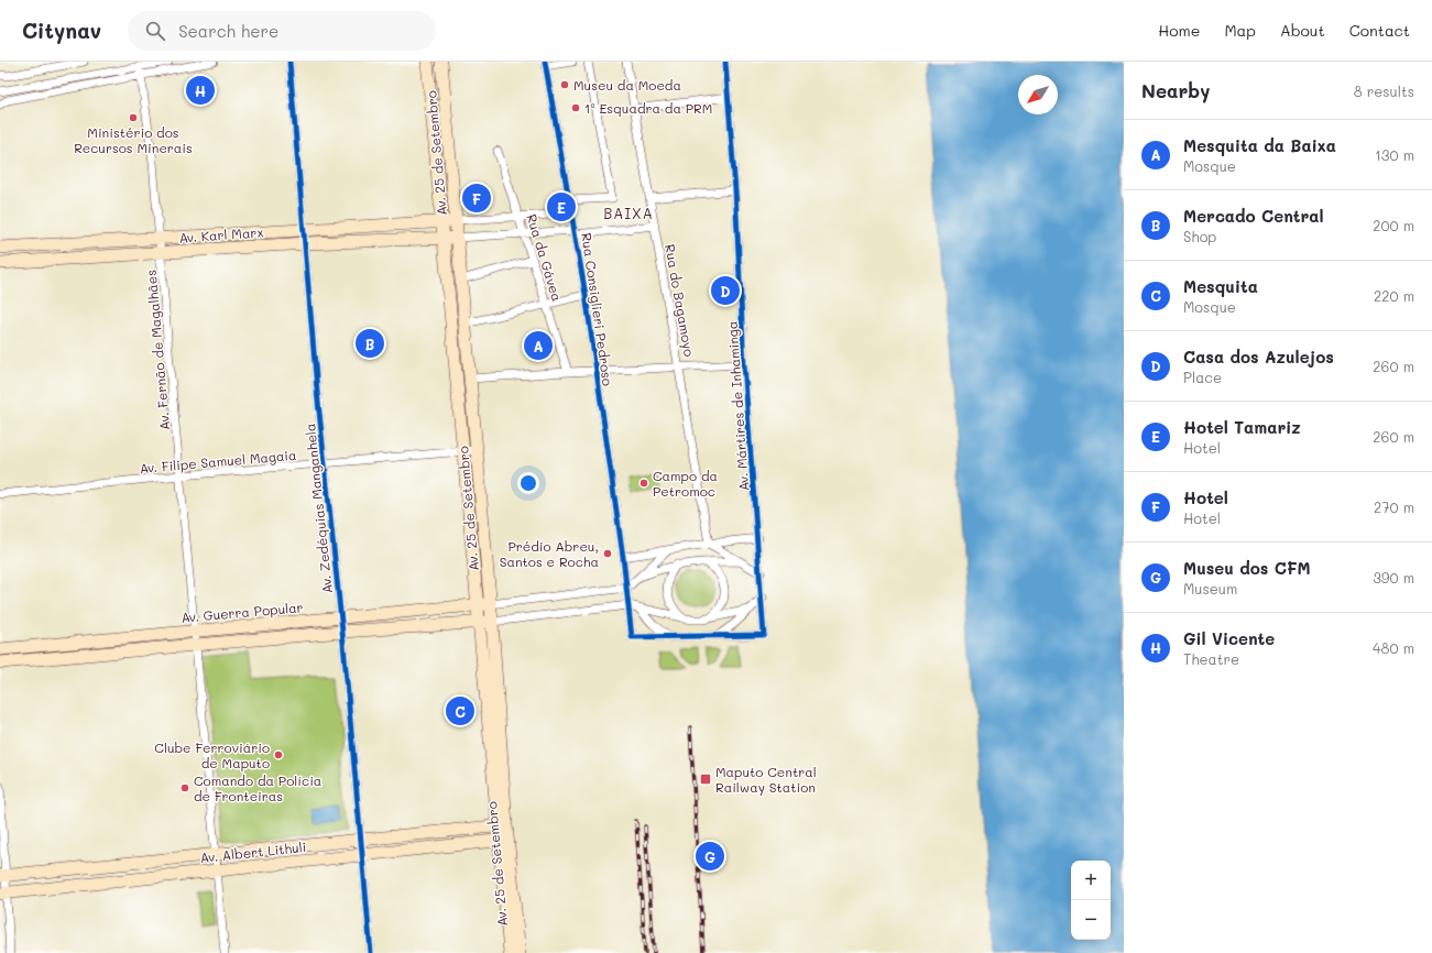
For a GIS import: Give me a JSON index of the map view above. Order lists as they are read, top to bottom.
{
  "streets": {
    "main road": [
      "Av. 25 de Setembro",
      "Av. Karl Marx",
      "Av. Guerra Popular",
      "Av. Albert Lithuli"
    ],
    "street": [
      "Rua da Gávea",
      "Rua do Bagamoyo",
      "Rua Consiglieri Pedroso",
      "Av. Fernão de Magalhães",
      "Av. Mártires de Inhaminga",
      "Av. Filipe Samuel Magaia",
      "Av. Zedéquias Manganhela"
    ]
  },
  "crossings": [
    ["Av. 25 de Setembro", "Av. Karl Marx"],
    ["Av. 25 de Setembro", "Av. Filipe Samuel Magaia"],
    ["Av. 25 de Setembro", "Av. Guerra Popular"],
    ["Av. 25 de Setembro", "Av. Albert Lithuli"],
    ["Av. Karl Marx", "Av. Fernão de Magalhães"],
    ["Av. Karl Marx", "Av. Zedéquias Manganhela"],
    ["Rua Consiglieri Pedroso", "Av. Guerra Popular"],
    ["Av. Fernão de Magalhães", "Av. Filipe Samuel Magaia"],
    ["Av. Fernão de Magalhães", "Av. Guerra Popular"],
    ["Av. Filipe Samuel Magaia", "Av. Zedéquias Manganhela"],
    ["Av. Zedéquias Manganhela", "Av. Guerra Popular"],
    ["Av. Zedéquias Manganhela", "Av. Albert Lithuli"]
  ],
  "districts": ["BAIXA"],
  "places": {
    "other": [
      "Museu da Moeda",
      "1ª Esquadra da PRM",
      "Ministério dos Recursos Minerais",
      "Campo da Petromoc",
      "Prédio Abreu, Santos e Rocha",
      "Clube Ferroviário de Maputo",
      "Comando da Polícia de Fronteiras"
    ],
    "transit": ["Maputo Central Railway Station"]
  },
  "north": "bottom left",
  "page": {
    "header": "Citynav",
    "search": "Search here",
    "nav": [
      "Home",
      "Map",
      "About",
      "Contact"
    ],
    "heading": ["Nearby", "8 results"],
    "pins": [
      "H",
      "F",
      "E",
      "D",
      "B",
      "A",
      "C",
      "G"
    ],
    "list": [
      {
        "mark": "A",
        "name": "Mesquita da Baixa",
        "note": "Mosque",
        "value": "130 m"
      },
      {
        "mark": "B",
        "name": "Mercado Central",
        "note": "Shop",
        "value": "200 m"
      },
      {
        "mark": "C",
        "name": "Mesquita",
        "note": "Mosque",
        "value": "220 m"
      },
      {
        "mark": "D",
        "name": "Casa dos Azulejos",
        "note": "Place",
        "value": "260 m"
      },
      {
        "mark": "E",
        "name": "Hotel Tamariz",
        "note": "Hotel",
        "value": "260 m"
      },
      {
        "mark": "F",
        "name": "Hotel",
        "note": "Hotel",
        "value": "270 m"
      },
      {
        "mark": "G",
        "name": "Museu dos CFM",
        "note": "Museum",
        "value": "390 m"
      },
      {
        "mark": "H",
        "name": "Gil Vicente",
        "note": "Theatre",
        "value": "480 m"
      }
    ],
    "map_buttons": ["+", "−"]
  }
}
